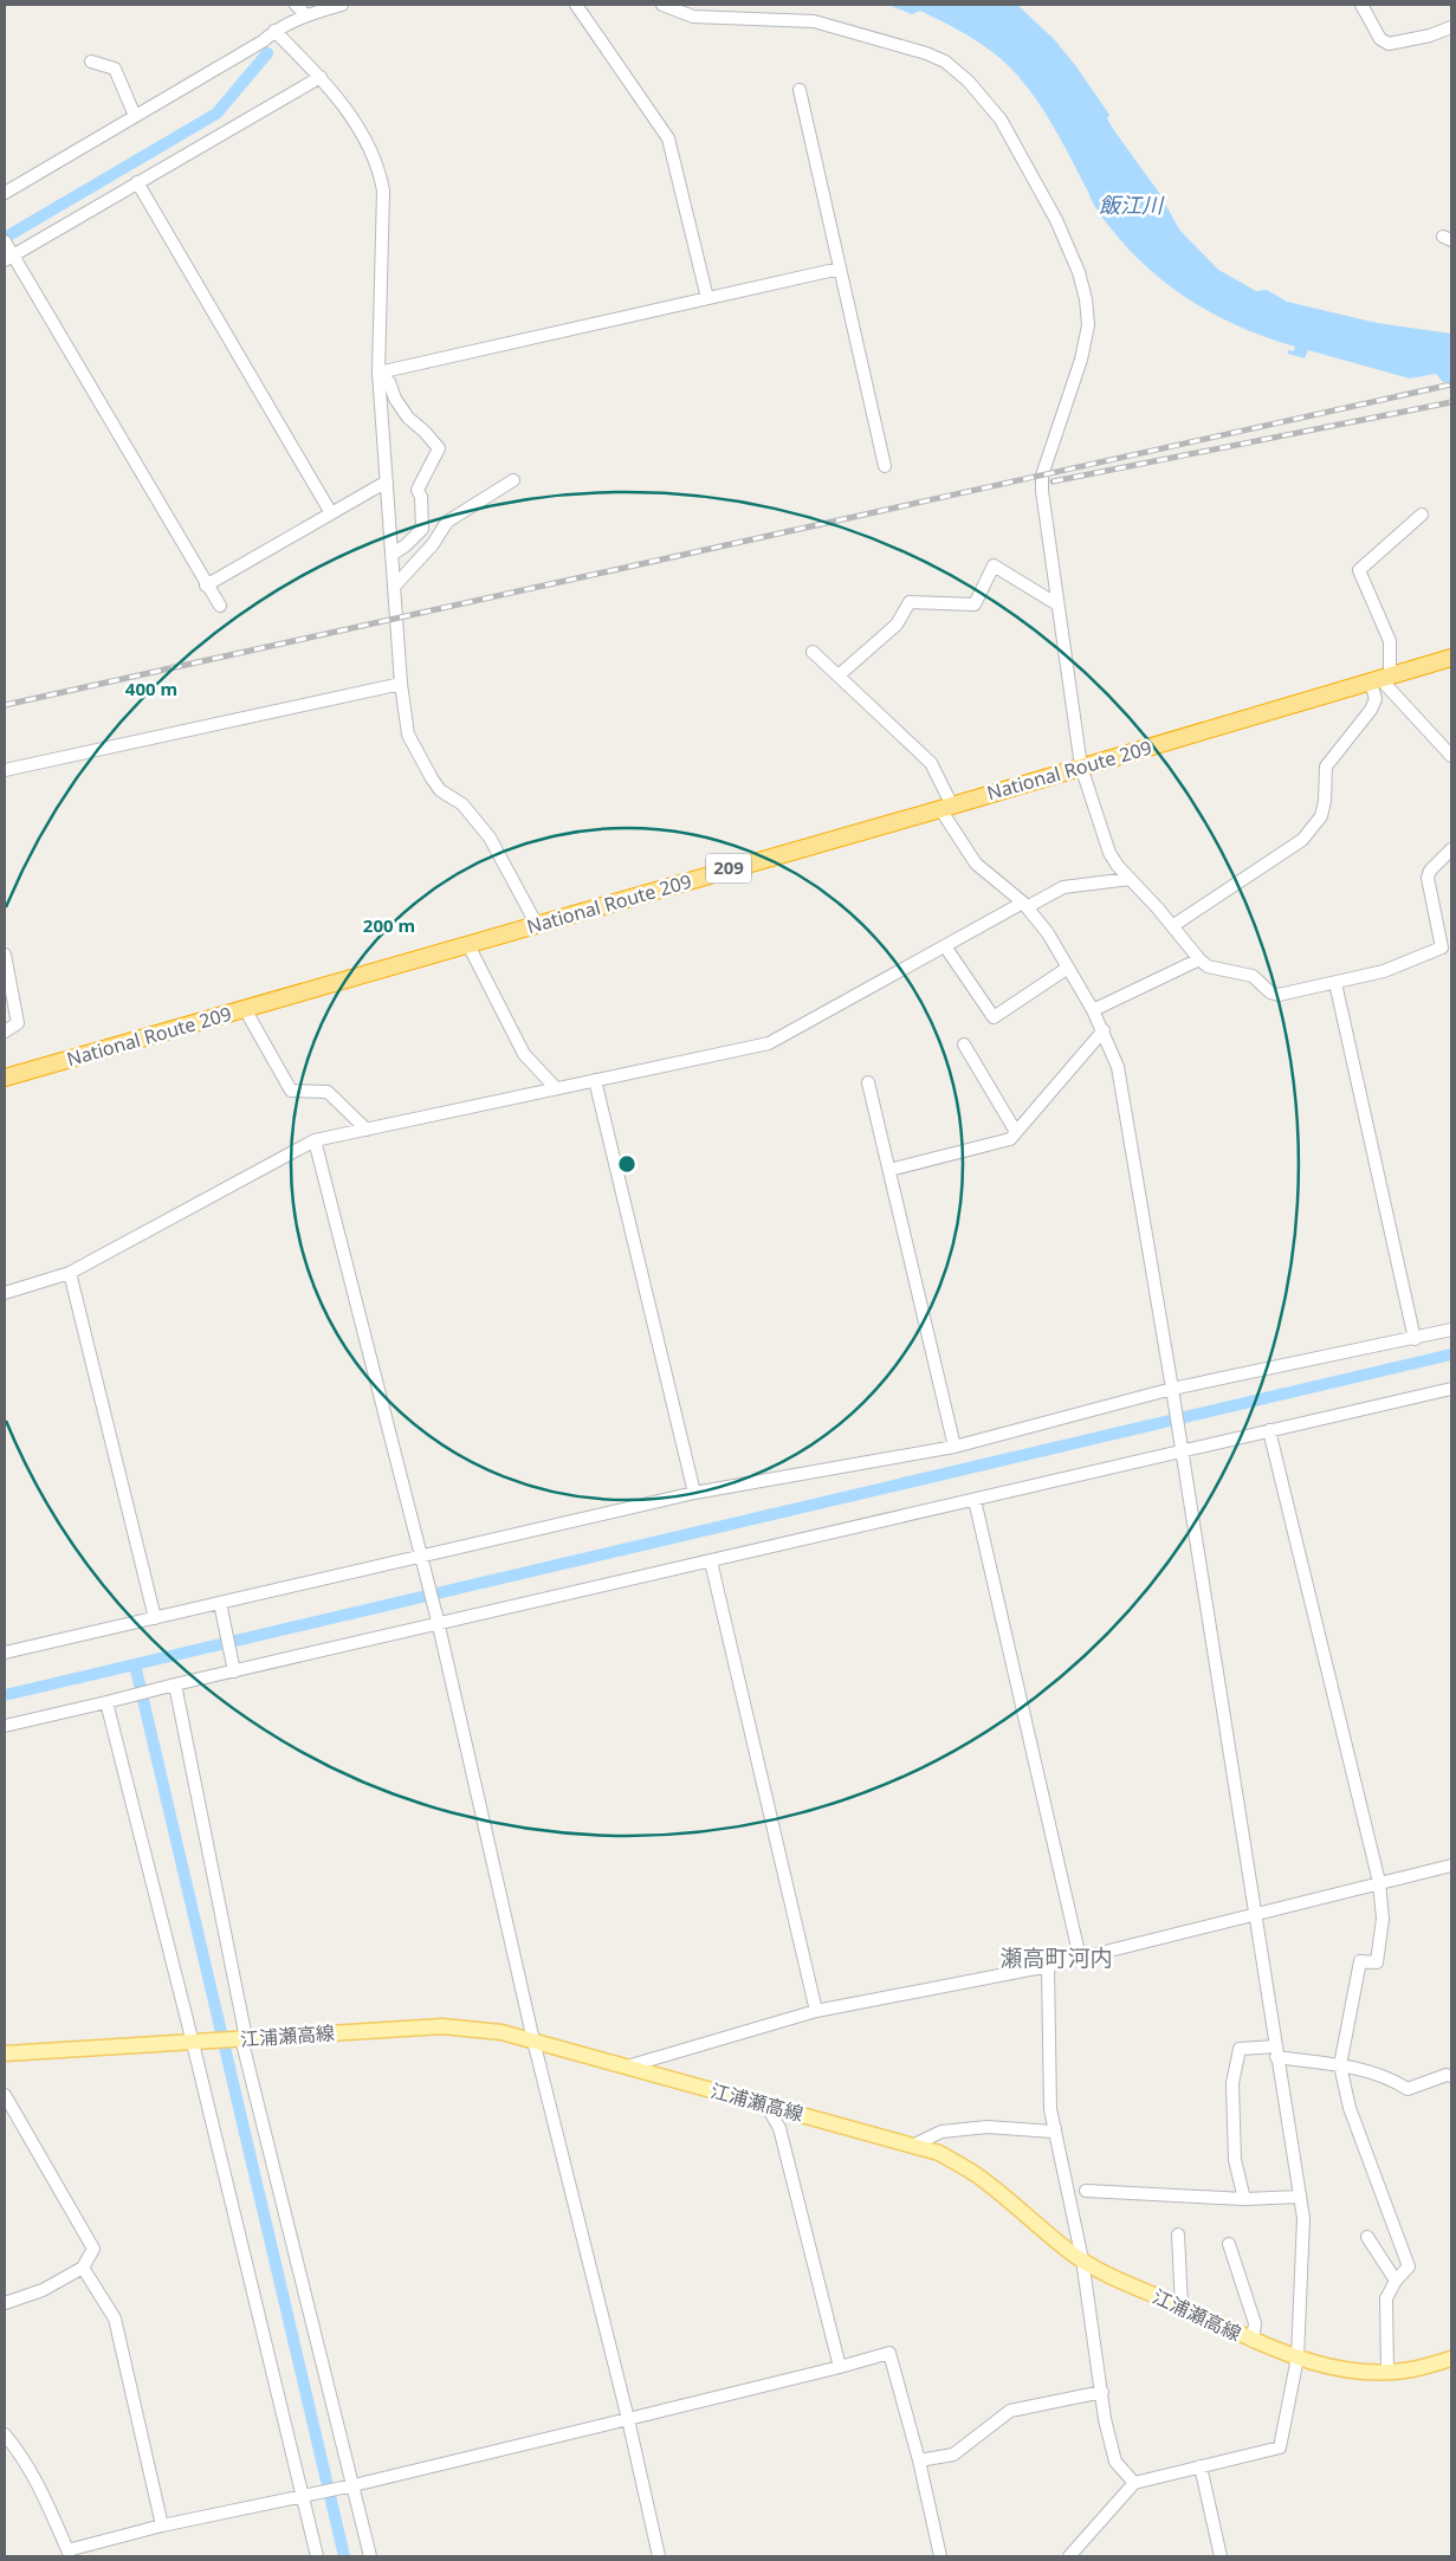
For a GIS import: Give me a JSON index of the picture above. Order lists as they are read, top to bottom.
{
  "streets": {
    "highway": ["National Route 209", "209"],
    "main road": ["江浦瀬高線"]
  },
  "districts": ["瀬高町河内"],
  "water": ["飯江川"],
  "rings": ["400 m", "200 m"]
}
